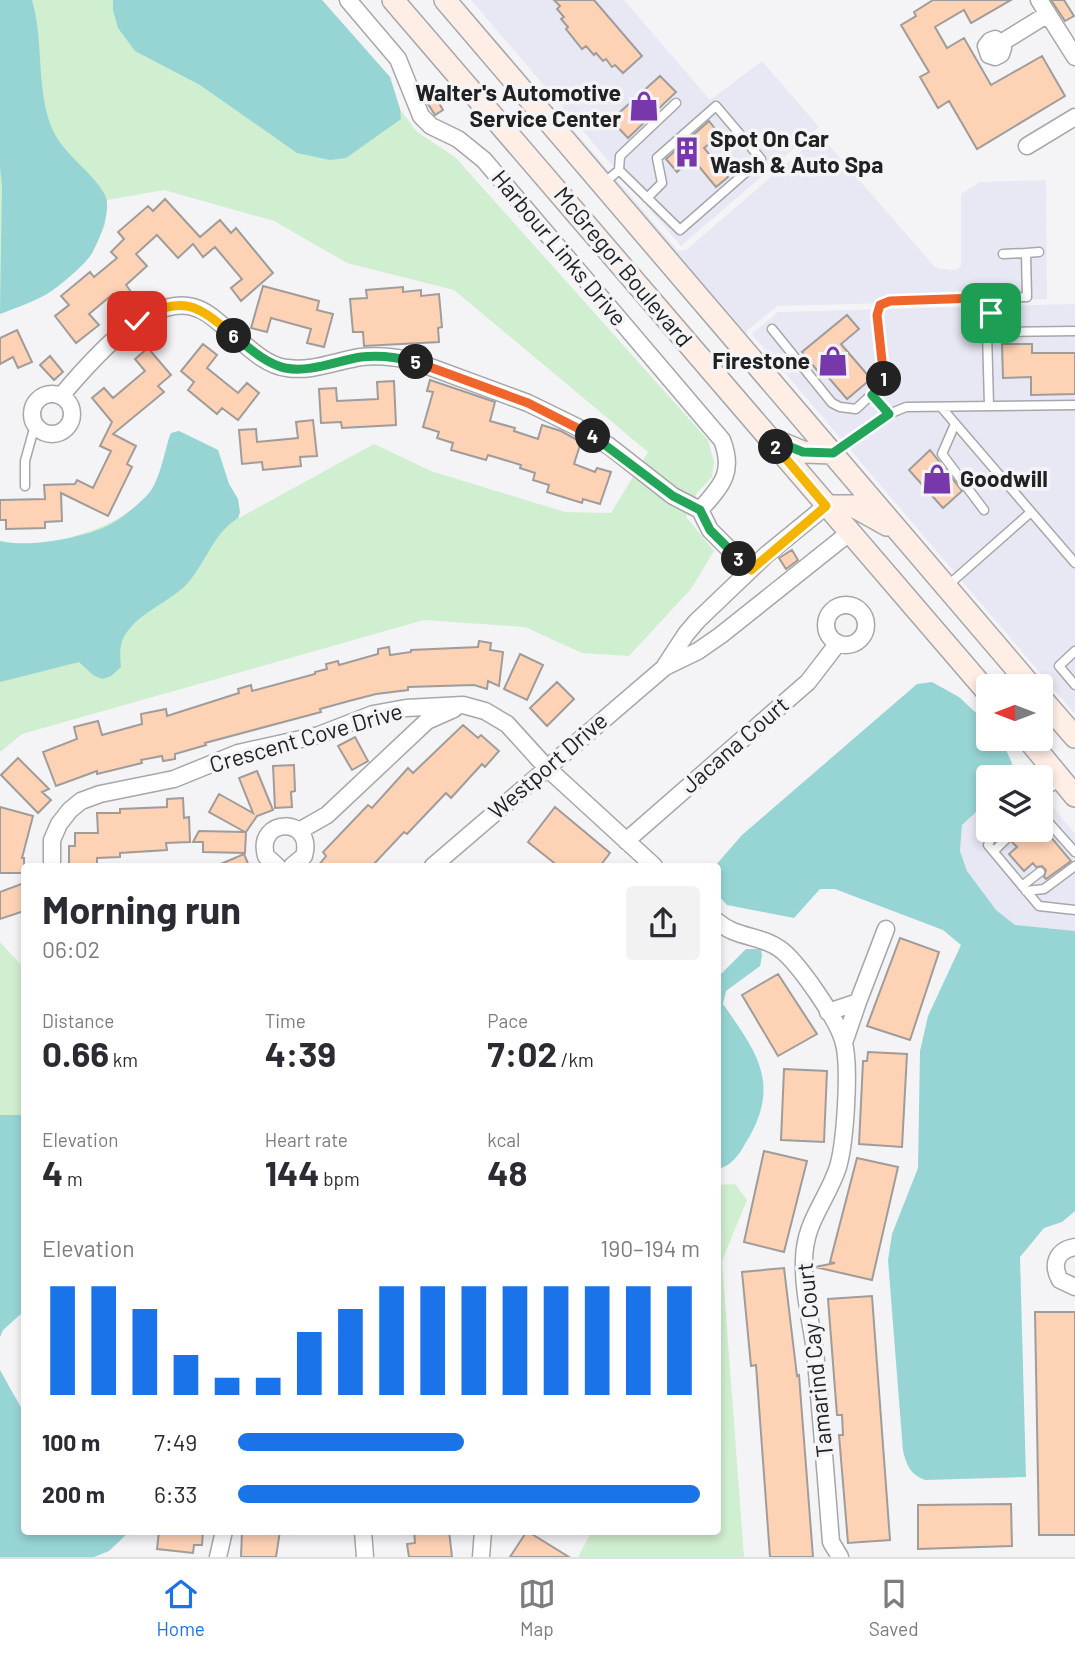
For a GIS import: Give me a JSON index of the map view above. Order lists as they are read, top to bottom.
{
  "streets": {
    "main road": ["McGregor Boulevard"],
    "street": [
      "Harbour Links Drive",
      "Crescent Cove Drive",
      "Jacana Court",
      "Westport Drive",
      "Tamarind Cay Court"
    ]
  },
  "crossings": [
    ["McGregor Boulevard", "Westport Drive"],
    ["Crescent Cove Drive", "Westport Drive"]
  ],
  "places": {
    "shop": ["Walter's Automotive Service Center", "Firestone", "Goodwill"],
    "building": ["Spot On Car Wash & Auto Spa"]
  },
  "north": "left",
  "page": {
    "pins": [
      "6",
      "5",
      "1",
      "4",
      "2",
      "3"
    ],
    "heading": ["Morning run", "06:02"],
    "stats": [
      ["Distance", "0.66 km"],
      ["Time", "4:39"],
      ["Pace", "7:02 /km"],
      ["Elevation", "4 m"],
      ["Heart rate", "144 bpm"],
      ["kcal", "48"]
    ],
    "chart": ["Elevation", "190–194 m"],
    "list": [
      {
        "name": "100 m",
        "note": "7:49"
      },
      {
        "name": "200 m",
        "note": "6:33"
      }
    ],
    "tabs": ["Home", "Map", "Saved"]
  }
}
